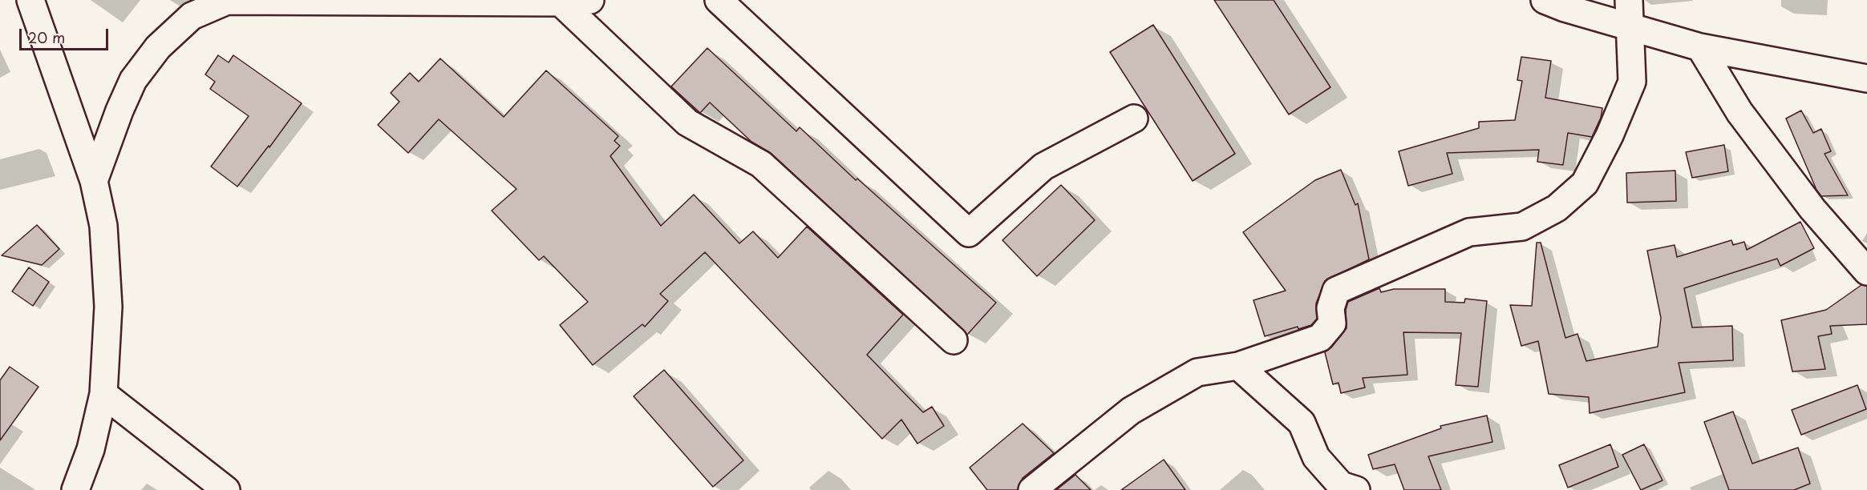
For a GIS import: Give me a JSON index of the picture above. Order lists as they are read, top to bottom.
{
  "scale_bar": "20 m"
}
